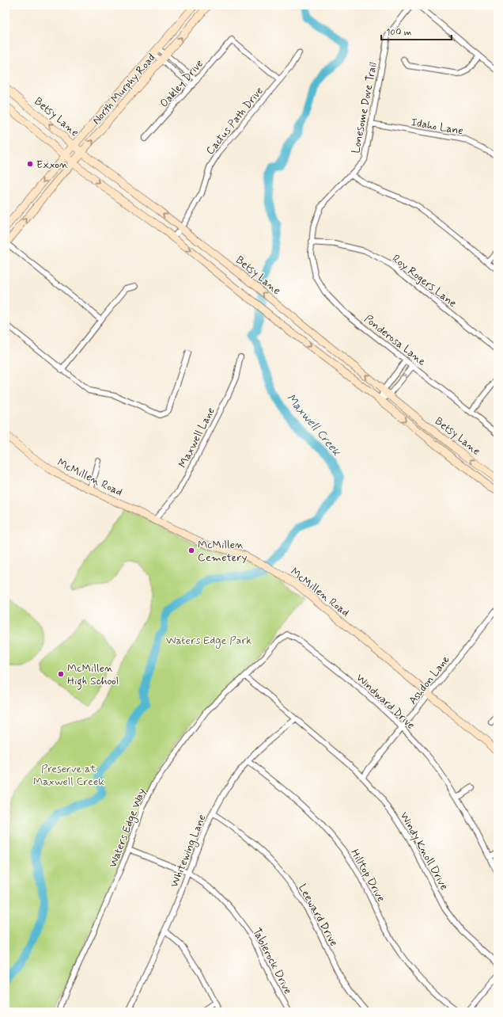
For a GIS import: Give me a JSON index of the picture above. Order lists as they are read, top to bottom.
{
  "streets": {
    "main road": ["North Murphy Road", "Betsy Lane", "McMillen Road"],
    "street": [
      "Oakley Drive",
      "Lonesome Dove Trail",
      "Cactus Path Drive",
      "Idaho Lane",
      "Roy Rogers Lane",
      "Ponderosa Lane",
      "Maxwell Lane",
      "Ashdon Lane",
      "Windward Drive",
      "Waters Edge Way",
      "Whitewing Lane",
      "Windy Knoll Drive",
      "Hilltop Drive",
      "Leeward Drive",
      "Tablerock Drive"
    ]
  },
  "crossings": [
    ["Oakley Drive", "Cactus Path Drive"],
    ["North Murphy Road", "Betsy Lane"],
    ["Lonesome Dove Trail", "Idaho Lane"],
    ["Lonesome Dove Trail", "Roy Rogers Lane"],
    ["Lonesome Dove Trail", "Ponderosa Lane"],
    ["Betsy Lane", "Cactus Path Drive"],
    ["Roy Rogers Lane", "Ponderosa Lane"],
    ["Maxwell Lane", "McMillen Road"],
    ["McMillen Road", "Ashdon Lane"],
    ["Ashdon Lane", "Windward Drive"],
    ["Ashdon Lane", "Windy Knoll Drive"],
    ["Windward Drive", "Waters Edge Way"],
    ["Waters Edge Way", "Windy Knoll Drive"],
    ["Waters Edge Way", "Tablerock Drive"],
    ["Whitewing Lane", "Windy Knoll Drive"],
    ["Whitewing Lane", "Hilltop Drive"],
    ["Whitewing Lane", "Leeward Drive"],
    ["Whitewing Lane", "Tablerock Drive"]
  ],
  "water": ["Maxwell Creek"],
  "parks": ["Waters Edge Park", "Preserve at Maxwell Creek"],
  "places": ["Exxon", "McMillen Cemetery", "McMillen High School"],
  "scale_bar": "100 m"
}
